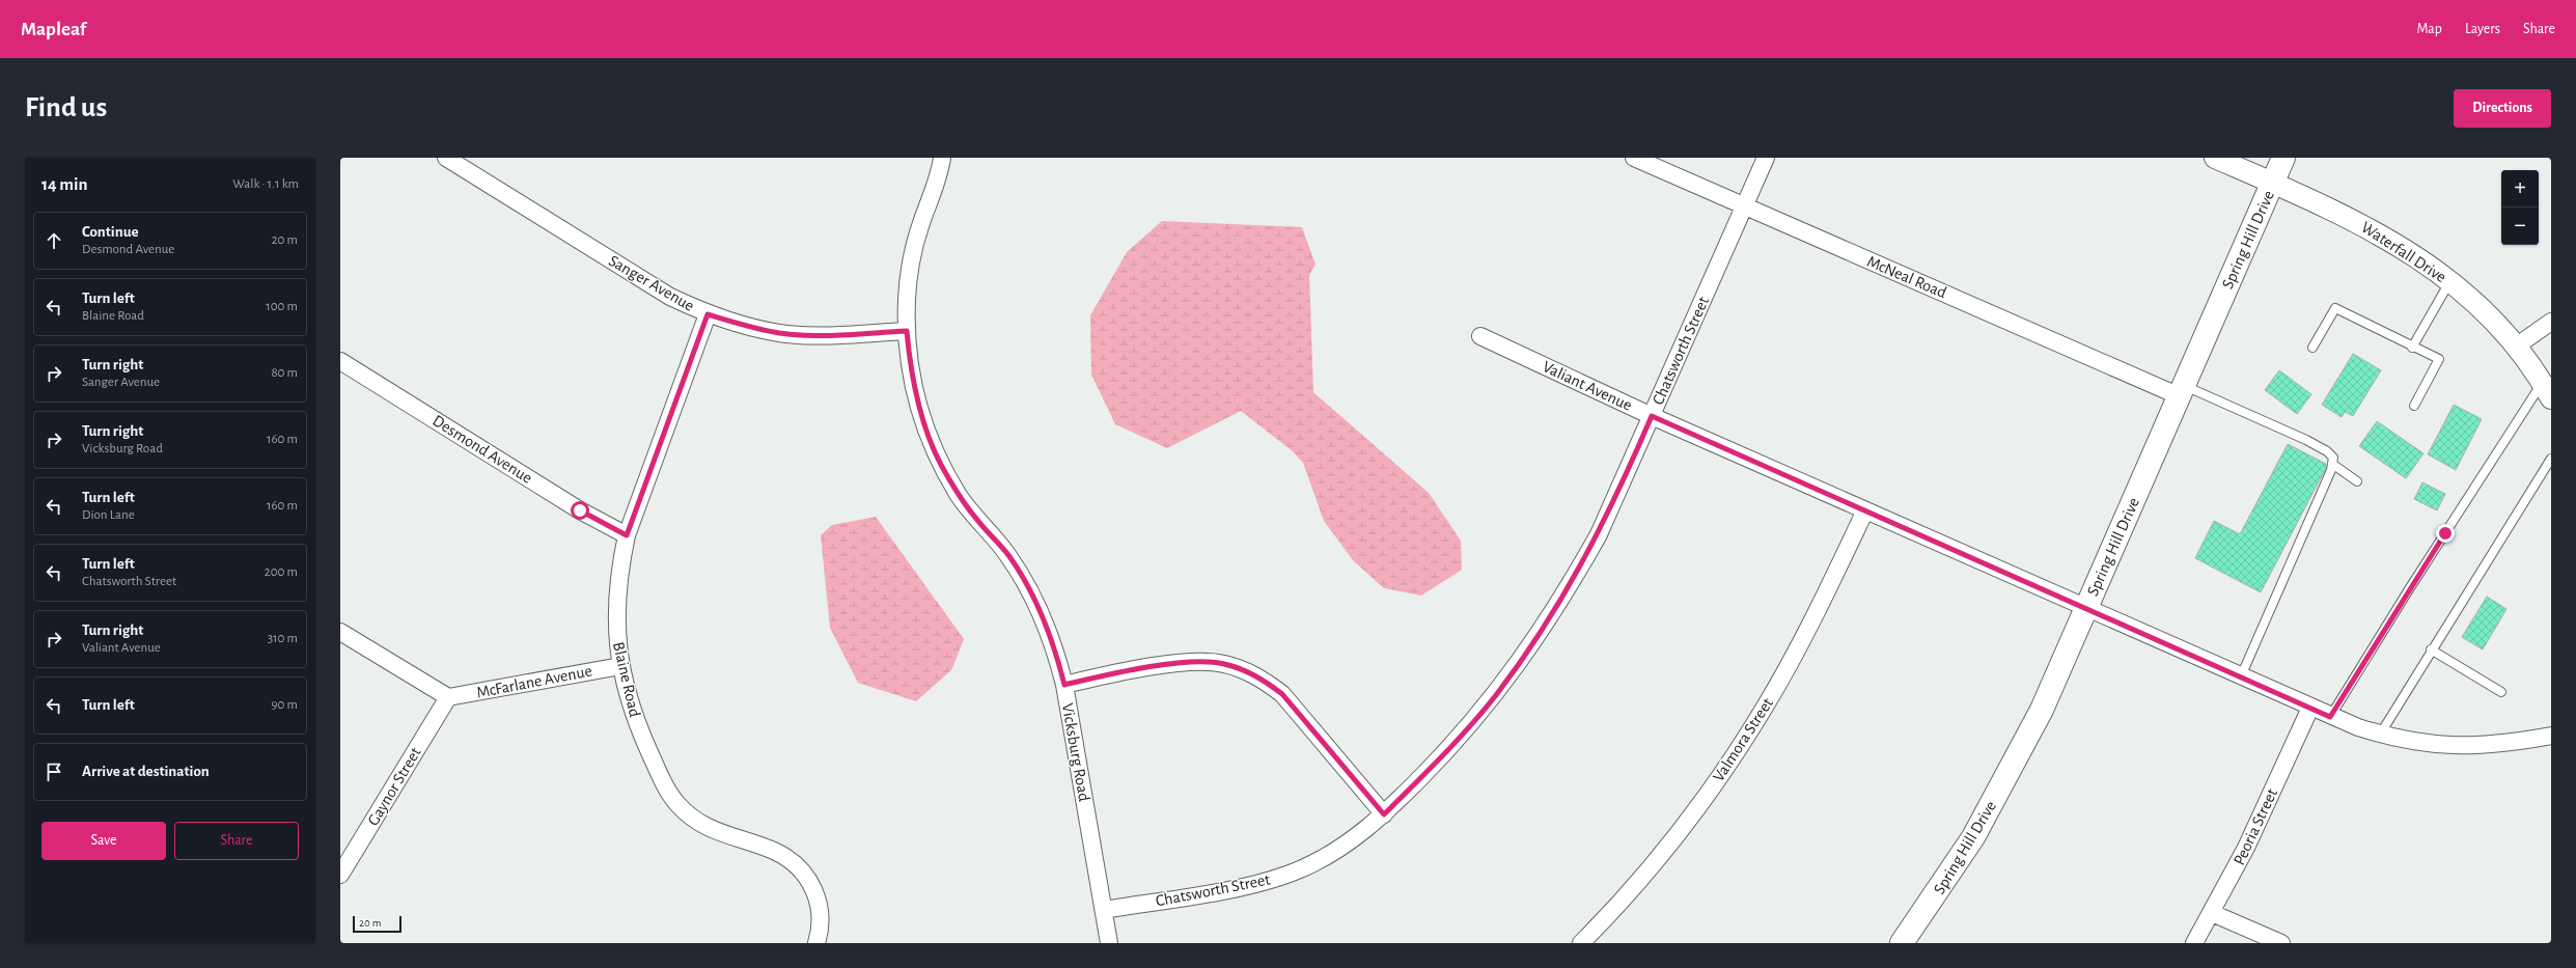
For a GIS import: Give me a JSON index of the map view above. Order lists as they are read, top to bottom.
{
  "streets": {
    "main road": ["Spring Hill Drive"],
    "street": [
      "Waterfall Drive",
      "McNeal Road",
      "Sanger Avenue",
      "Chatsworth Street",
      "Valiant Avenue",
      "Desmond Avenue",
      "Blaine Road",
      "McFarlane Avenue",
      "Valmora Street",
      "Vicksburg Road",
      "Gaynor Street",
      "Peoria Street"
    ]
  },
  "crossings": [
    ["Spring Hill Drive", "Waterfall Drive"],
    ["Spring Hill Drive", "McNeal Road"],
    ["Spring Hill Drive", "Valiant Avenue"],
    ["McNeal Road", "Chatsworth Street"],
    ["Sanger Avenue", "Blaine Road"],
    ["Sanger Avenue", "Vicksburg Road"],
    ["Chatsworth Street", "Valiant Avenue"],
    ["Chatsworth Street", "Vicksburg Road"],
    ["Valiant Avenue", "Valmora Street"],
    ["Valiant Avenue", "Peoria Street"],
    ["Desmond Avenue", "Blaine Road"],
    ["Blaine Road", "McFarlane Avenue"],
    ["McFarlane Avenue", "Gaynor Street"]
  ],
  "scale_bar": "20 m",
  "page": {
    "header": "Mapleaf",
    "nav": ["Map", "Layers", "Share"],
    "buttons": [
      "Directions",
      ["Save", "Share"]
    ],
    "title": "Find us",
    "heading": ["14 min", "Walk · 1.1 km"],
    "map_buttons": ["+", "−"],
    "list": [
      ["Continue", "Desmond Avenue", "20 m"],
      ["Turn left", "Blaine Road", "100 m"],
      ["Turn right", "Sanger Avenue", "80 m"],
      ["Turn right", "Vicksburg Road", "160 m"],
      ["Turn left", "Dion Lane", "160 m"],
      ["Turn left", "Chatsworth Street", "200 m"],
      ["Turn right", "Valiant Avenue", "310 m"],
      ["Turn left", "90 m"],
      "Arrive at destination"
    ],
    "scale": "20 m"
  }
}
